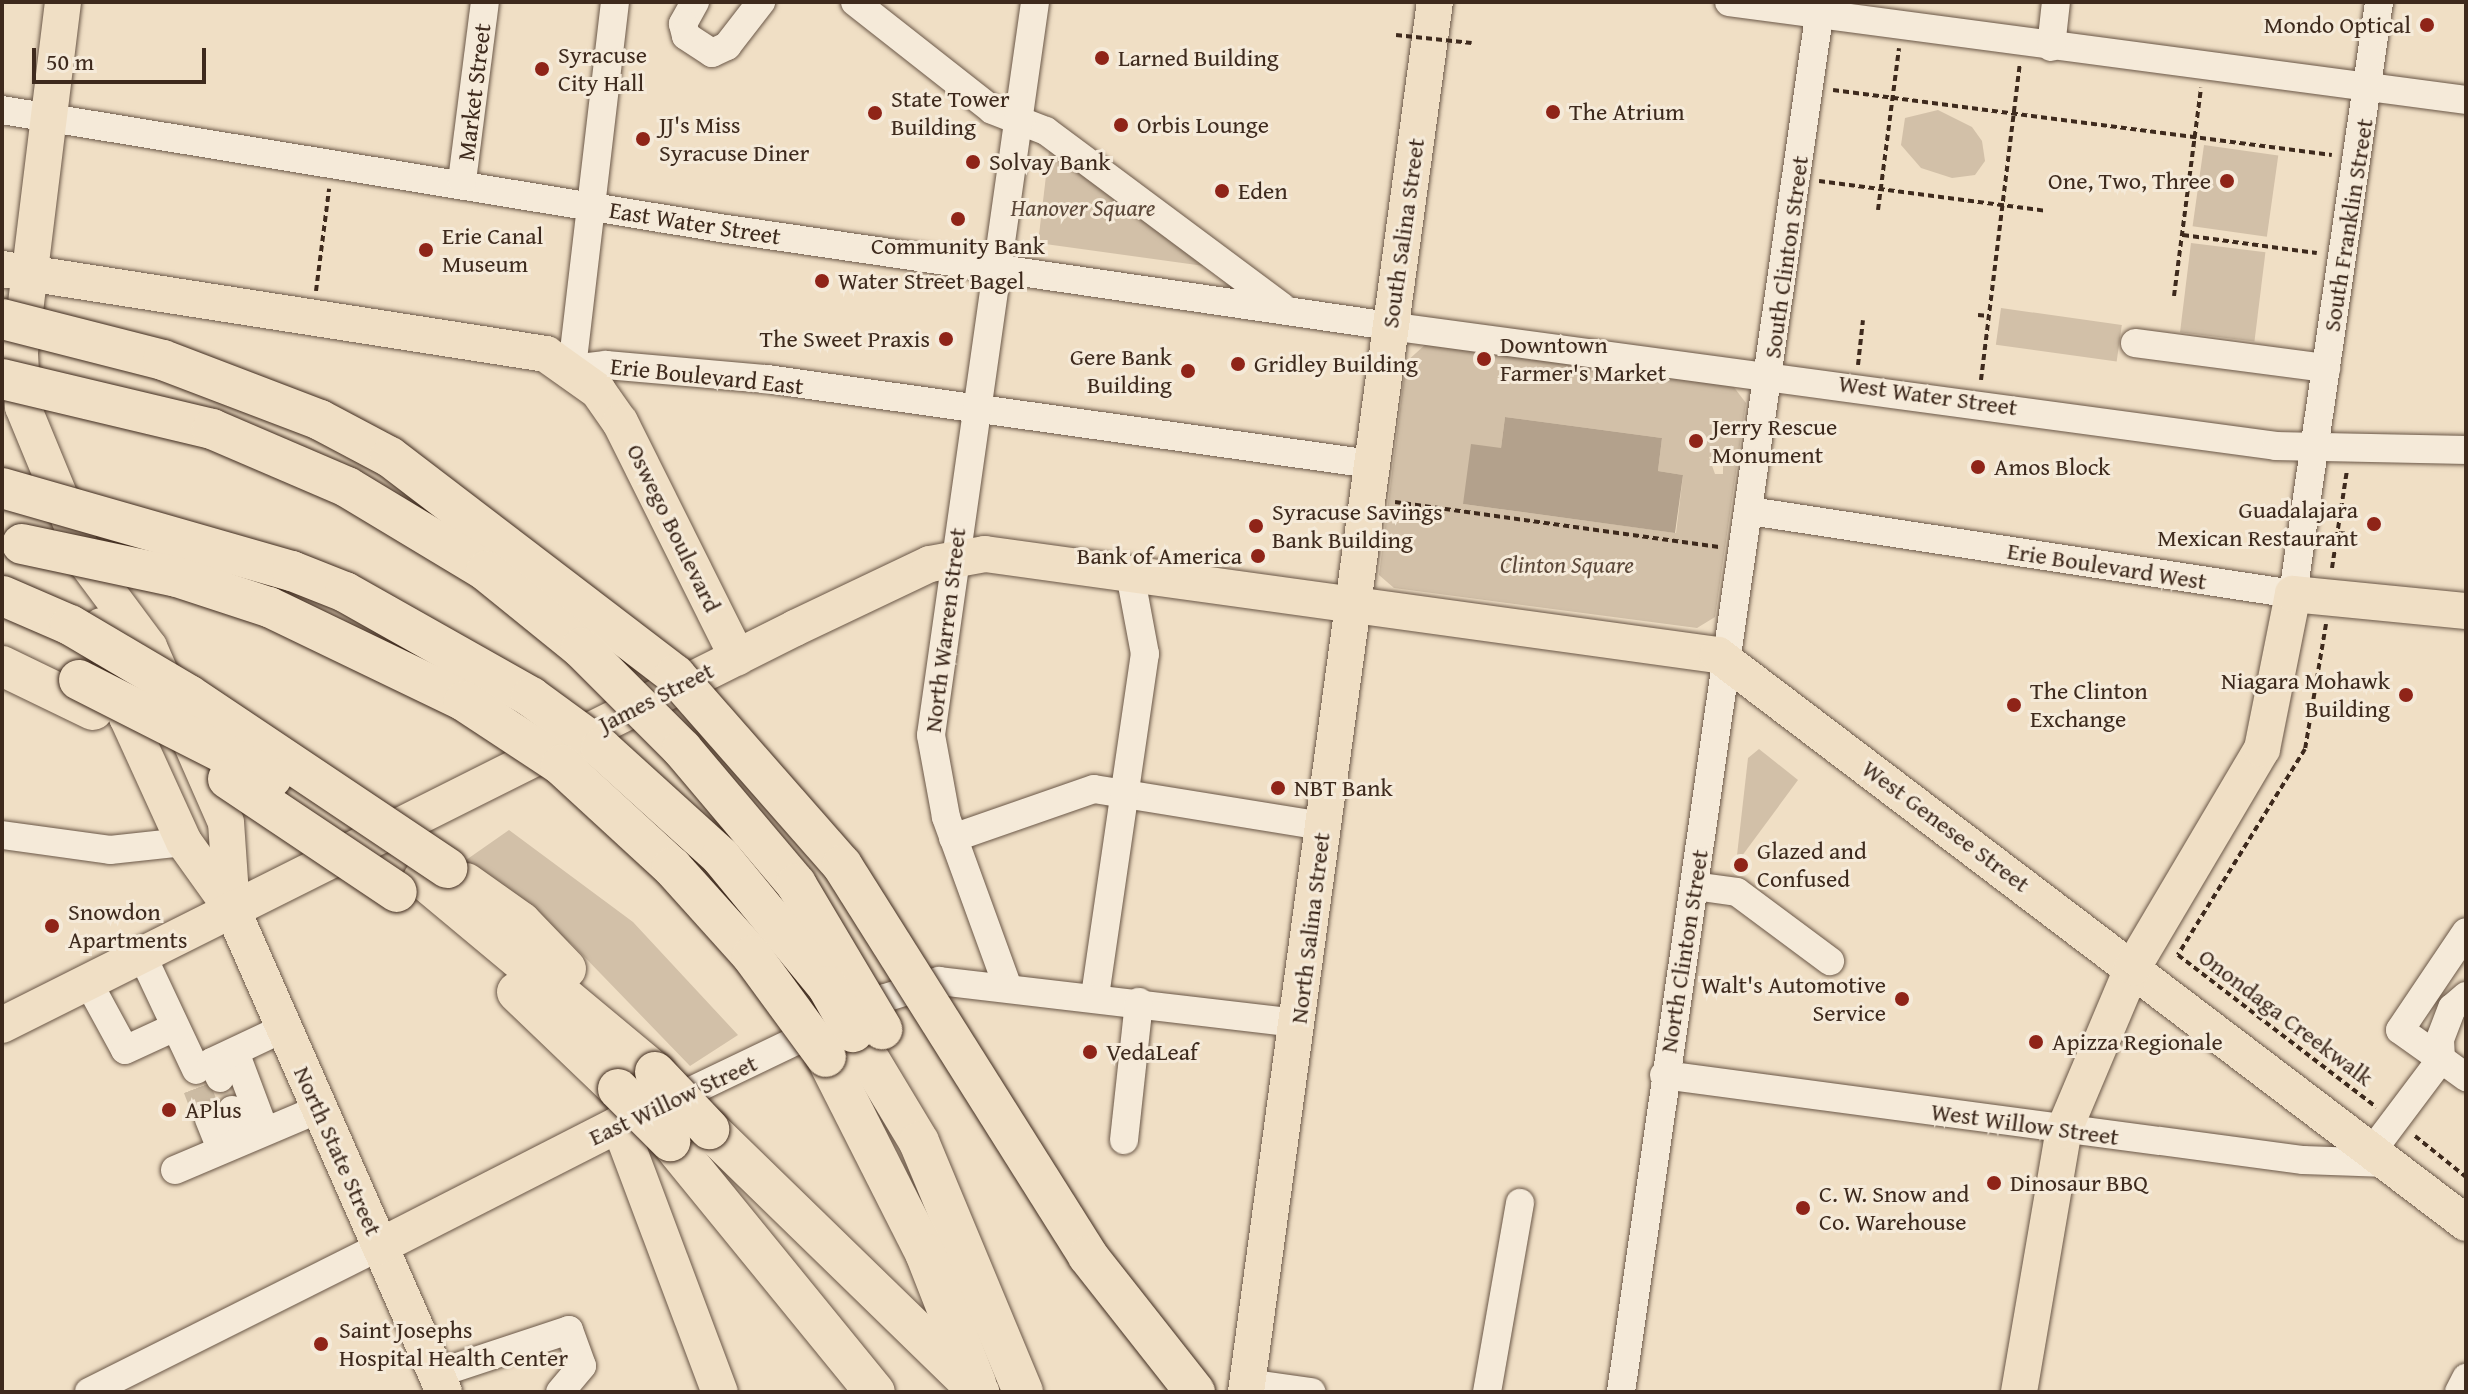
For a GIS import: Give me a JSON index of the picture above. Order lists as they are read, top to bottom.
{
  "streets": {
    "main road": [
      "South Salina Street",
      "Erie Boulevard East",
      "Oswego Boulevard",
      "Erie Boulevard West",
      "James Street",
      "West Genesee Street",
      "North Salina Street",
      "East Willow Street",
      "North State Street"
    ],
    "street": [
      "Market Street",
      "East Water Street",
      "South Franklin Street",
      "South Clinton Street",
      "West Water Street",
      "North Warren Street",
      "North Clinton Street",
      "West Willow Street"
    ],
    "path": ["Onondaga Creekwalk"]
  },
  "crossings": [
    ["Market Street", "East Water Street"],
    ["East Water Street", "South Salina Street"],
    ["East Water Street", "West Water Street"],
    ["East Water Street", "North Warren Street"],
    ["East Water Street", "North State Street"],
    ["South Franklin Street", "West Water Street"],
    ["South Franklin Street", "Erie Boulevard West"],
    ["South Salina Street", "Erie Boulevard East"],
    ["South Salina Street", "West Water Street"],
    ["South Salina Street", "North Salina Street"],
    ["South Clinton Street", "West Water Street"],
    ["South Clinton Street", "Erie Boulevard West"],
    ["South Clinton Street", "North Clinton Street"],
    ["Erie Boulevard East", "Oswego Boulevard"],
    ["Erie Boulevard East", "North Warren Street"],
    ["Erie Boulevard East", "North Salina Street"],
    ["Erie Boulevard East", "North State Street"],
    ["Oswego Boulevard", "James Street"],
    ["Erie Boulevard West", "North Clinton Street"],
    ["North Warren Street", "James Street"],
    ["North Warren Street", "East Willow Street"],
    ["James Street", "West Genesee Street"],
    ["James Street", "North Salina Street"],
    ["James Street", "North State Street"],
    ["West Genesee Street", "North Salina Street"],
    ["West Genesee Street", "North Clinton Street"],
    ["West Genesee Street", "West Willow Street"],
    ["North Salina Street", "East Willow Street"],
    ["North Clinton Street", "West Willow Street"],
    ["East Willow Street", "North State Street"]
  ],
  "parks": ["Hanover Square", "Clinton Square"],
  "places": [
    "Mondo Optical",
    "Larned Building",
    "Syracuse City Hall",
    "The Atrium",
    "State Tower Building",
    "Orbis Lounge",
    "JJ's Miss Syracuse Diner",
    "Solvay Bank",
    "One, Two, Three",
    "Eden",
    "Community Bank",
    "Erie Canal Museum",
    "Water Street Bagel",
    "The Sweet Praxis",
    "Downtown Farmer's Market",
    "Gridley Building",
    "Gere Bank Building",
    "Jerry Rescue Monument",
    "Amos Block",
    "Guadalajara Mexican Restaurant",
    "Syracuse Savings Bank Building",
    "Bank of America",
    "Niagara Mohawk Building",
    "The Clinton Exchange",
    "NBT Bank",
    "Glazed and Confused",
    "Snowdon Apartments",
    "Walt's Automotive Service",
    "Apizza Regionale",
    "VedaLeaf",
    "APlus",
    "Dinosaur BBQ",
    "C. W. Snow and Co. Warehouse",
    "Saint Josephs Hospital Health Center"
  ],
  "scale_bar": "50 m"
}
